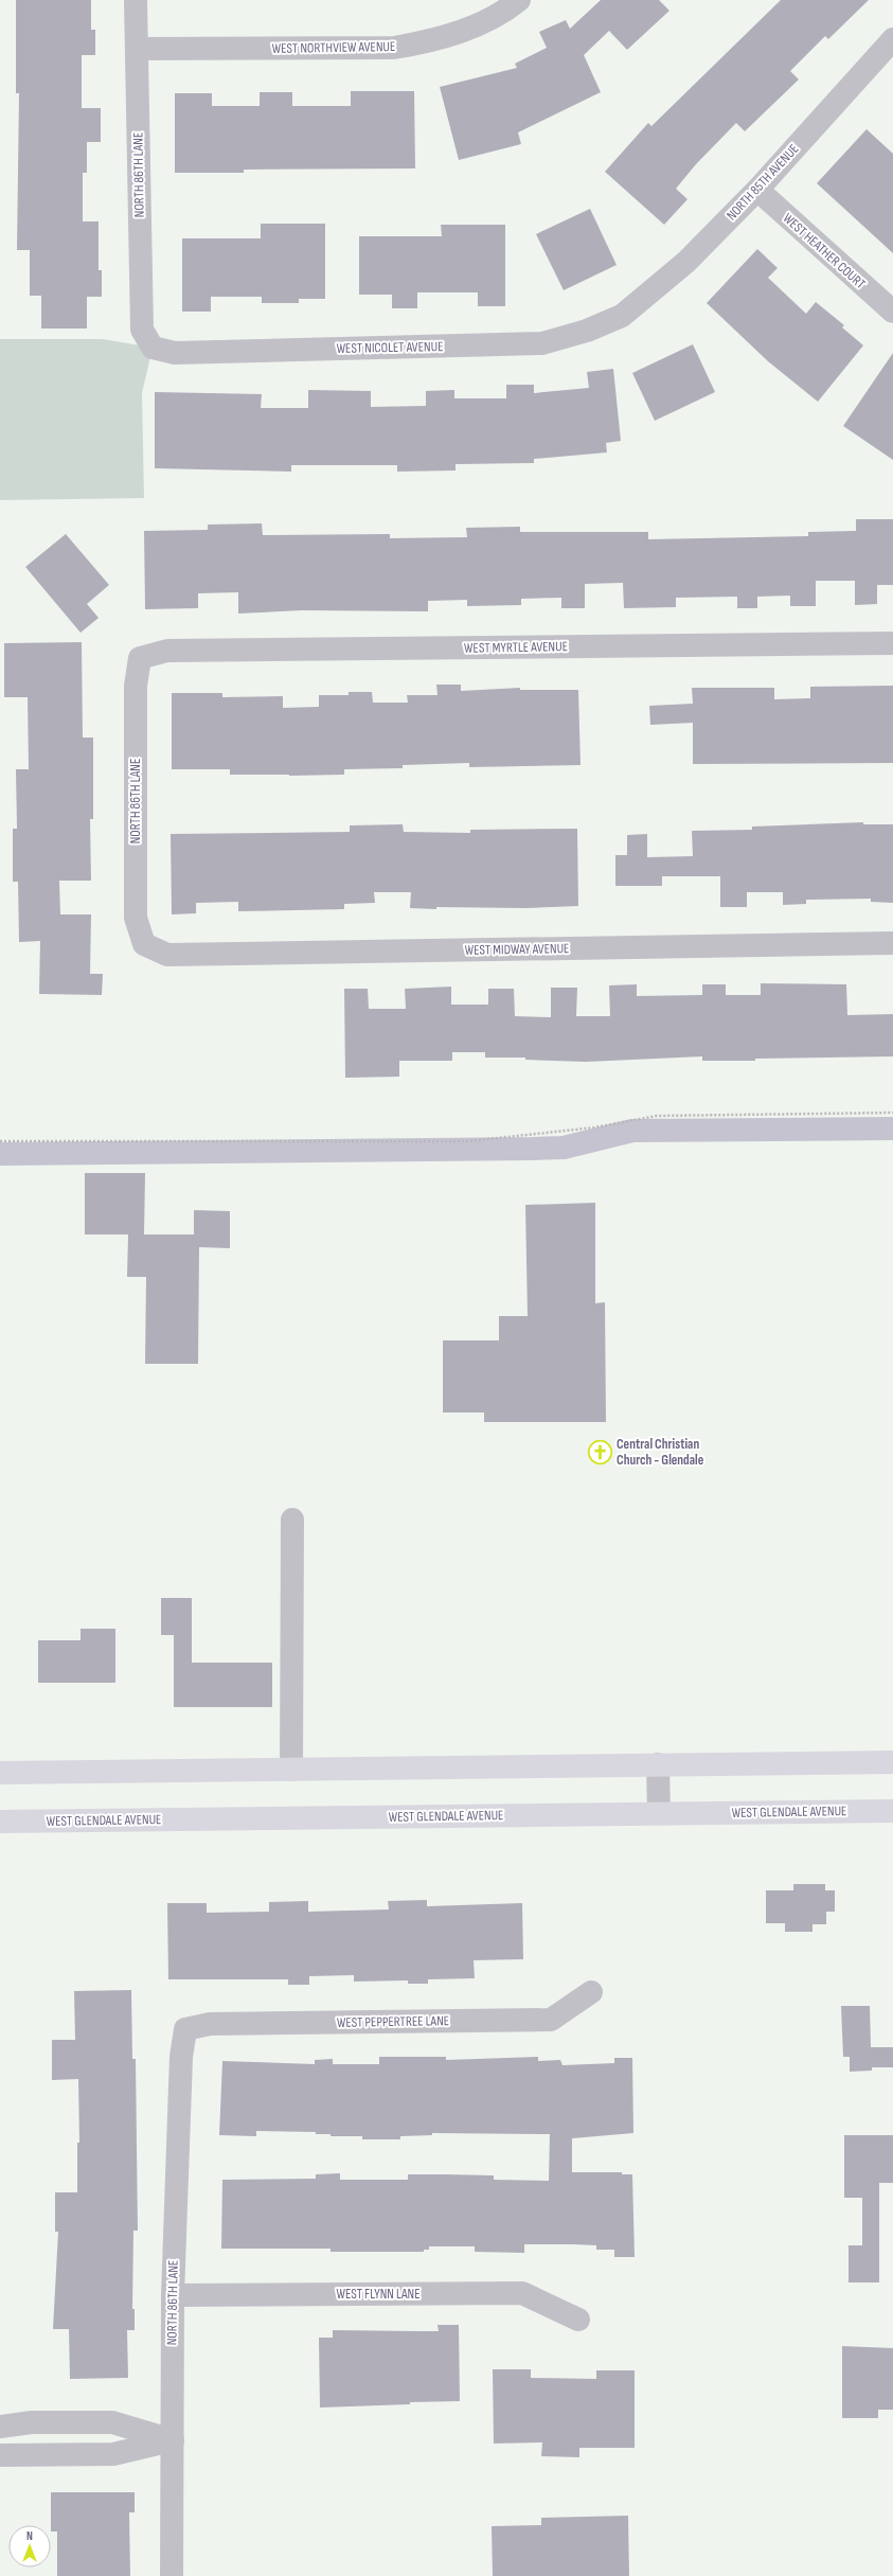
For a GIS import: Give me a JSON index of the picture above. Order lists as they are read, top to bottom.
{
  "streets": {
    "main road": ["WEST GLENDALE AVENUE"],
    "street": [
      "WEST NORTHVIEW AVENUE",
      "NORTH 86TH LANE",
      "NORTH 85TH AVENUE",
      "WEST HEATHER COURT",
      "WEST NICOLET AVENUE",
      "WEST MYRTLE AVENUE",
      "WEST MIDWAY AVENUE",
      "WEST PEPPERTREE LANE",
      "WEST FLYNN LANE"
    ]
  },
  "crossings": [
    ["WEST NORTHVIEW AVENUE", "NORTH 86TH LANE"],
    ["NORTH 86TH LANE", "WEST NICOLET AVENUE"],
    ["NORTH 86TH LANE", "WEST MYRTLE AVENUE"],
    ["NORTH 86TH LANE", "WEST MIDWAY AVENUE"],
    ["NORTH 86TH LANE", "WEST PEPPERTREE LANE"],
    ["NORTH 86TH LANE", "WEST FLYNN LANE"],
    ["NORTH 85TH AVENUE", "WEST HEATHER COURT"],
    ["NORTH 85TH AVENUE", "WEST NICOLET AVENUE"]
  ],
  "places": {
    "church": ["Central Christian Church - Glendale"]
  },
  "north": "top"
}
